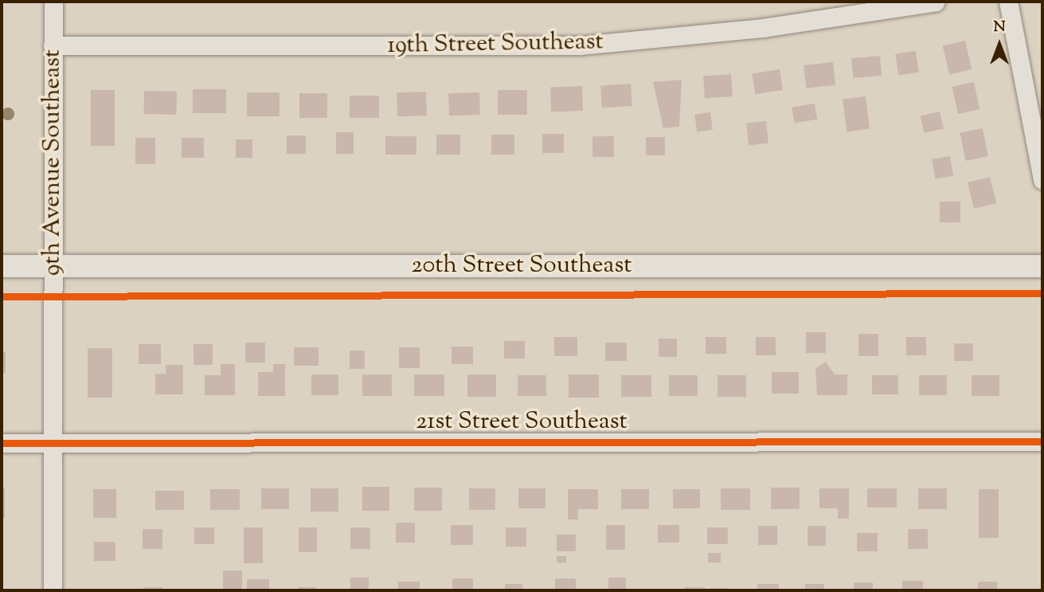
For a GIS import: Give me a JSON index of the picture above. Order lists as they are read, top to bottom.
{
  "streets": {
    "street": [
      "19th Street Southeast",
      "9th Avenue Southeast",
      "20th Street Southeast",
      "21st Street Southeast"
    ]
  },
  "crossings": [
    ["19th Street Southeast", "9th Avenue Southeast"],
    ["9th Avenue Southeast", "20th Street Southeast"],
    ["9th Avenue Southeast", "21st Street Southeast"]
  ],
  "north": "top"
}
